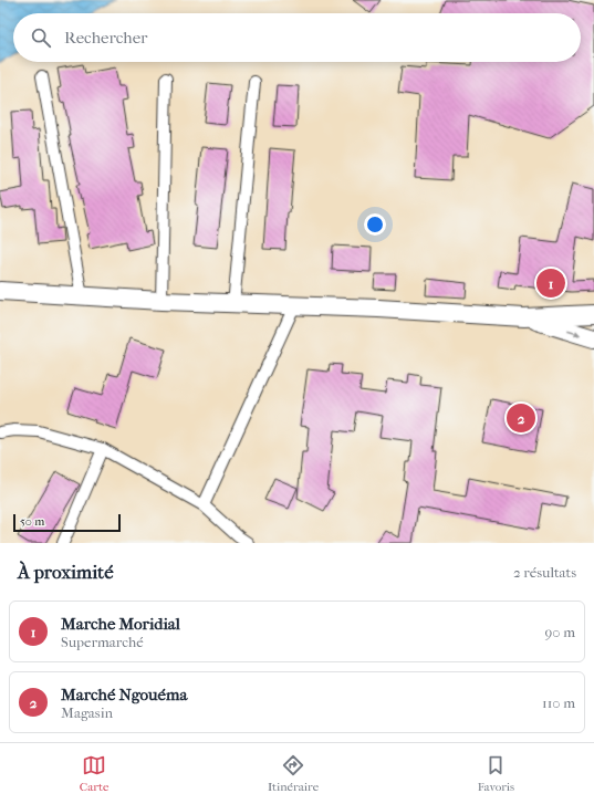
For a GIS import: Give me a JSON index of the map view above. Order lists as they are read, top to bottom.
{
  "scale_bar": "50 m",
  "page": {
    "search": "Rechercher",
    "pins": ["1", "2"],
    "scale": "50 m",
    "heading": ["À proximité", "2 résultats"],
    "list": [
      {
        "mark": "1",
        "name": "Marche Moridial",
        "note": "Supermarché",
        "value": "90 m"
      },
      {
        "mark": "2",
        "name": "Marché Ngouéma",
        "note": "Magasin",
        "value": "110 m"
      }
    ],
    "nav": ["Carte", "Itinéraire", "Favoris"]
  }
}
